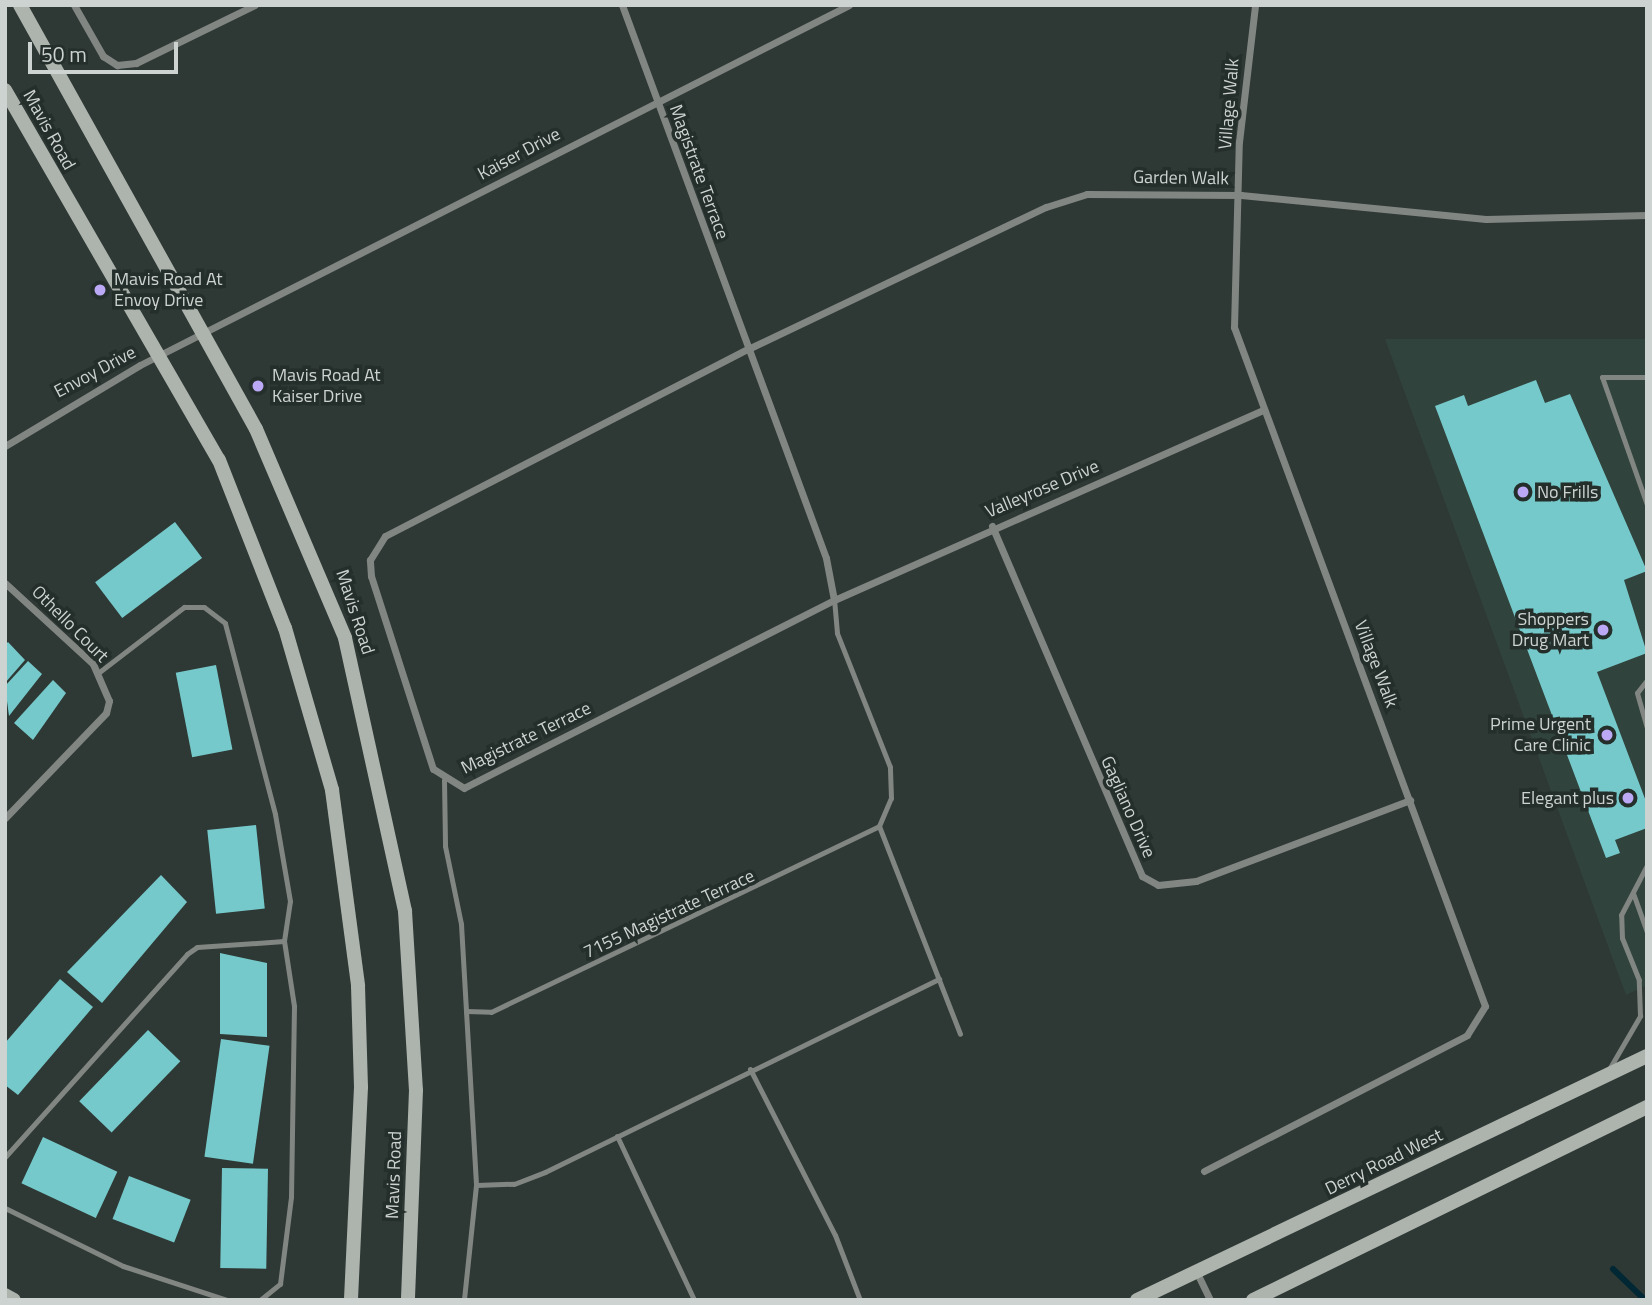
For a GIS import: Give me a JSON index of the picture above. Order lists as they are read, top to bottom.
{
  "streets": {
    "main road": ["Mavis Road", "Derry Road West"],
    "street": [
      "Village Walk",
      "Kaiser Drive",
      "Magistrate Terrace",
      "Garden Walk",
      "Envoy Drive",
      "Valleyrose Drive",
      "Othello Court",
      "Gagliano Drive"
    ],
    "lane": ["7155 Magistrate Terrace"]
  },
  "crossings": [
    ["Village Walk", "Garden Walk"],
    ["Village Walk", "Valleyrose Drive"],
    ["Village Walk", "Gagliano Drive"],
    ["Mavis Road", "Kaiser Drive"],
    ["Mavis Road", "Envoy Drive"],
    ["Kaiser Drive", "Magistrate Terrace"],
    ["Kaiser Drive", "Envoy Drive"],
    ["Magistrate Terrace", "Garden Walk"],
    ["Magistrate Terrace", "Valleyrose Drive"],
    ["Valleyrose Drive", "Gagliano Drive"]
  ],
  "places": [
    "Mavis Road At Envoy Drive",
    "Mavis Road At Kaiser Drive",
    "No Frills",
    "Shoppers Drug Mart",
    "Prime Urgent Care Clinic",
    "Elegant plus"
  ],
  "scale_bar": "50 m"
}
